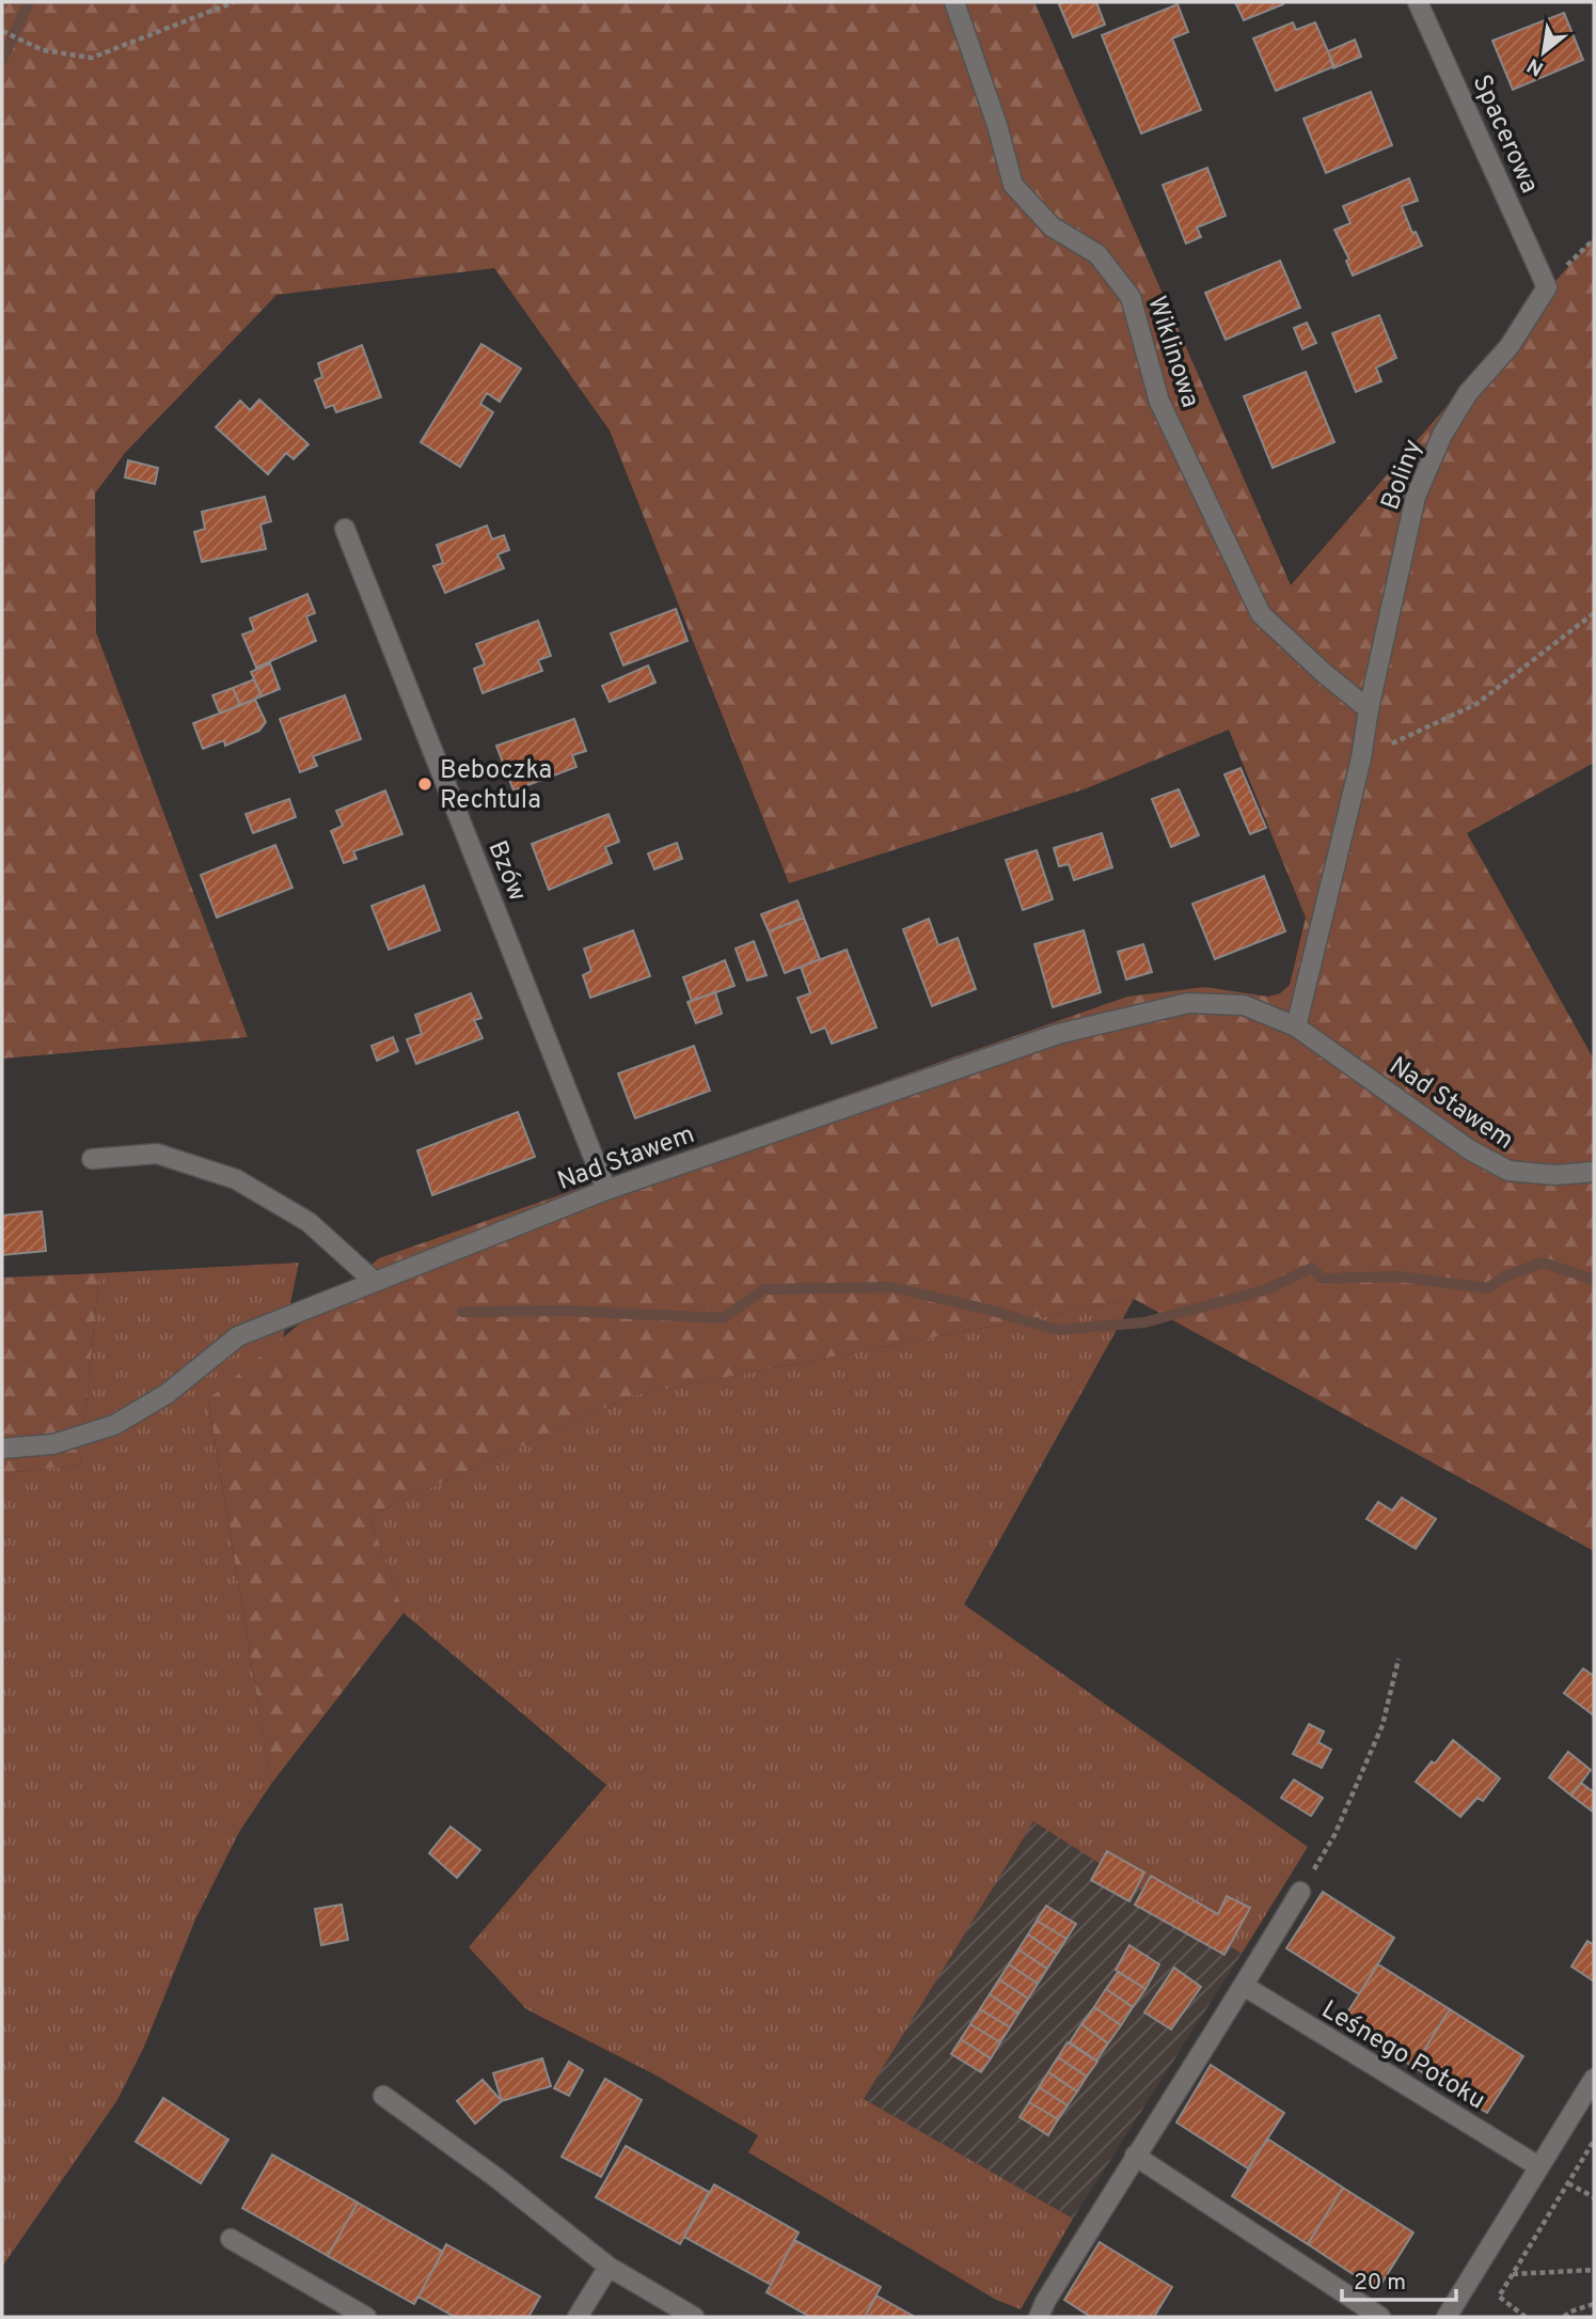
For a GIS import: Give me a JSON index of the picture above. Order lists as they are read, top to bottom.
{
  "streets": {
    "street": [
      "Spacerowa",
      "Wiklinowa",
      "Boliny",
      "Bzów",
      "Nad Stawem",
      "Leśnego Potoku"
    ]
  },
  "crossings": [
    ["Spacerowa", "Boliny"],
    ["Wiklinowa", "Boliny"],
    ["Bzów", "Nad Stawem"]
  ],
  "places": ["Beboczka Rechtula"],
  "scale_bar": "20 m",
  "north": "bottom left"
}
